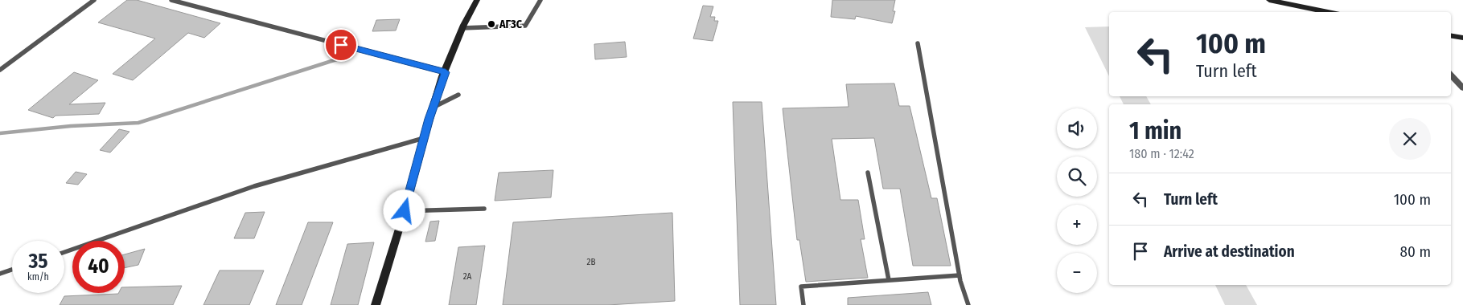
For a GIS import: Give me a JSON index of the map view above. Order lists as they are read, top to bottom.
{
  "places": ["АГЗС"],
  "house_numbers": ["2В", "2А"],
  "page": {
    "turn": ["100 m", "Turn left"],
    "heading": ["1 min", "180 m · 12:42"],
    "map_buttons": ["+", "−"],
    "list": [
      {
        "name": "Turn left",
        "value": "100 m"
      },
      {
        "name": "Arrive at destination",
        "value": "80 m"
      }
    ],
    "speed": "35 km/h",
    "limit": "40"
  }
}
